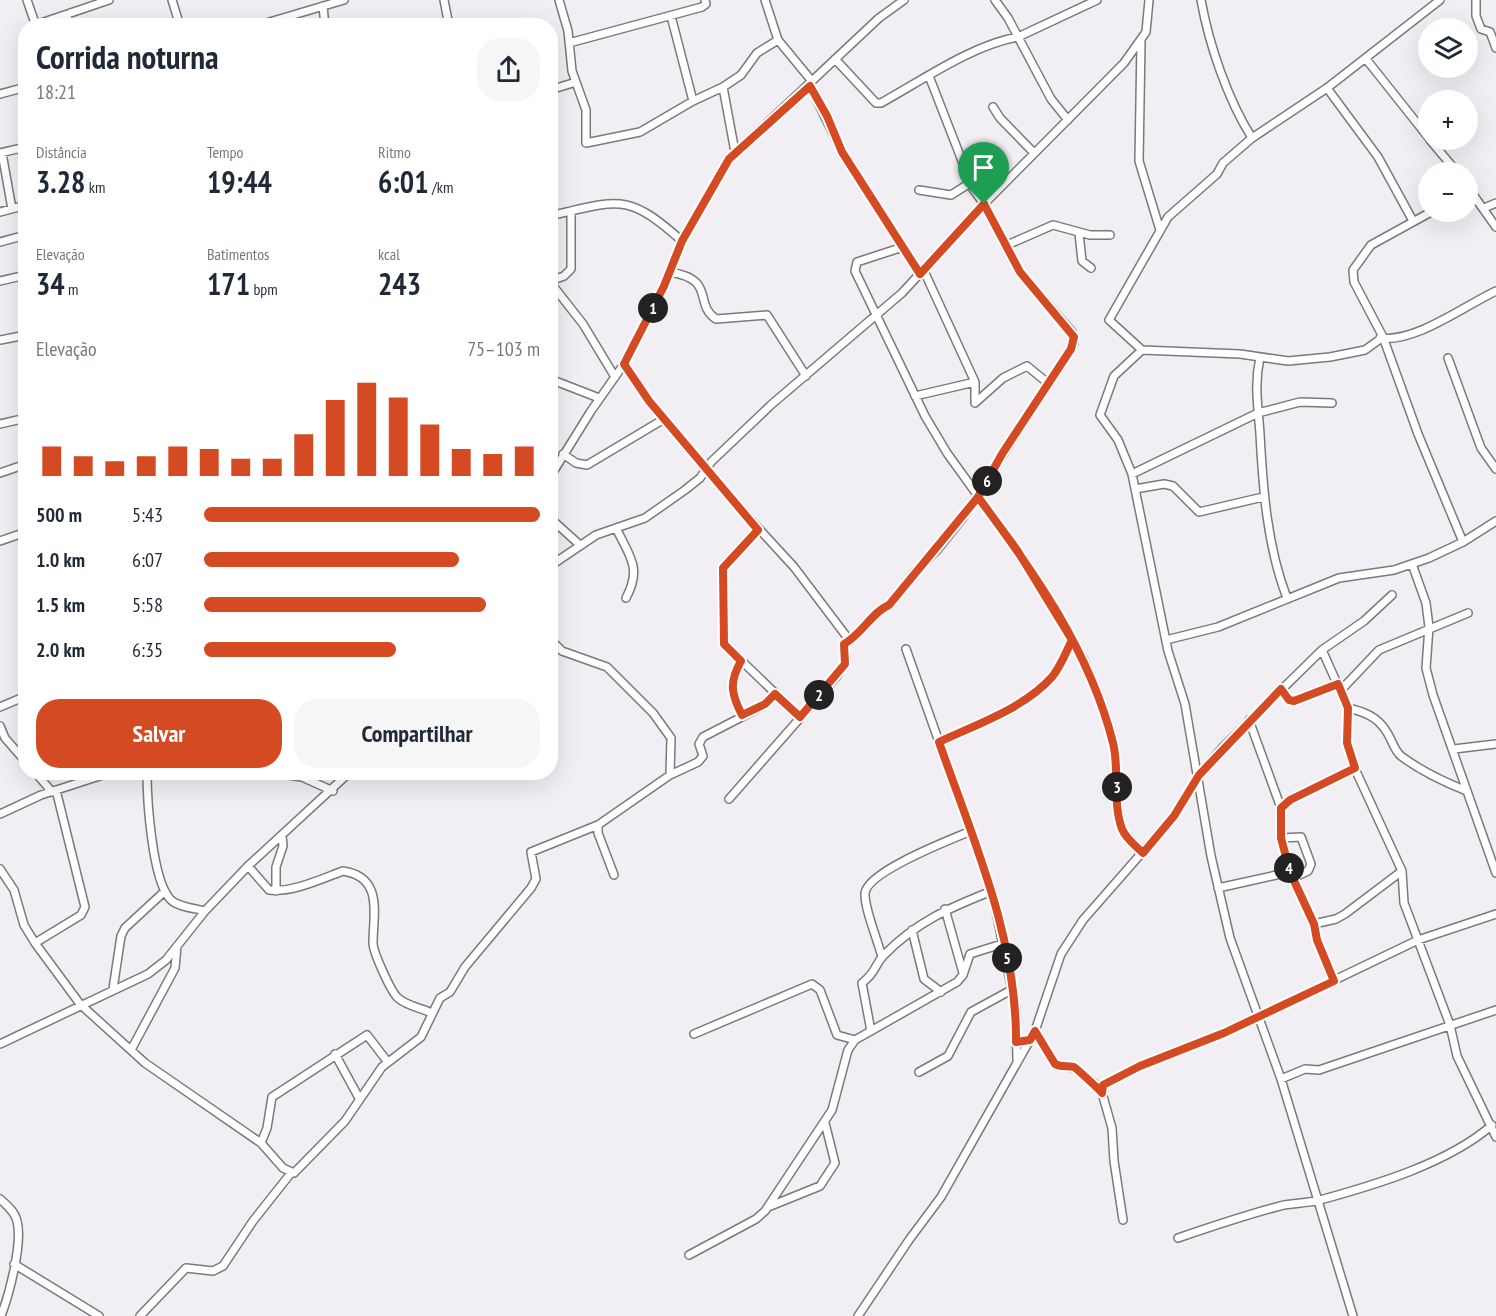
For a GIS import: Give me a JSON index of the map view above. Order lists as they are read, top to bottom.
{
  "page": {
    "map_buttons": ["+", "−"],
    "heading": ["Corrida noturna", "18:21"],
    "stats": [
      ["Distância", "3.28 km"],
      ["Tempo", "19:44"],
      ["Ritmo", "6:01 /km"],
      ["Elevação", "34 m"],
      ["Batimentos", "171 bpm"],
      ["kcal", "243"]
    ],
    "pins": [
      "1",
      "6",
      "2",
      "3",
      "4",
      "5"
    ],
    "chart": ["Elevação", "75–103 m"],
    "list": [
      {
        "name": "500 m",
        "note": "5:43"
      },
      {
        "name": "1.0 km",
        "note": "6:07"
      },
      {
        "name": "1.5 km",
        "note": "5:58"
      },
      {
        "name": "2.0 km",
        "note": "6:35"
      }
    ],
    "buttons": ["Salvar", "Compartilhar"]
  }
}
